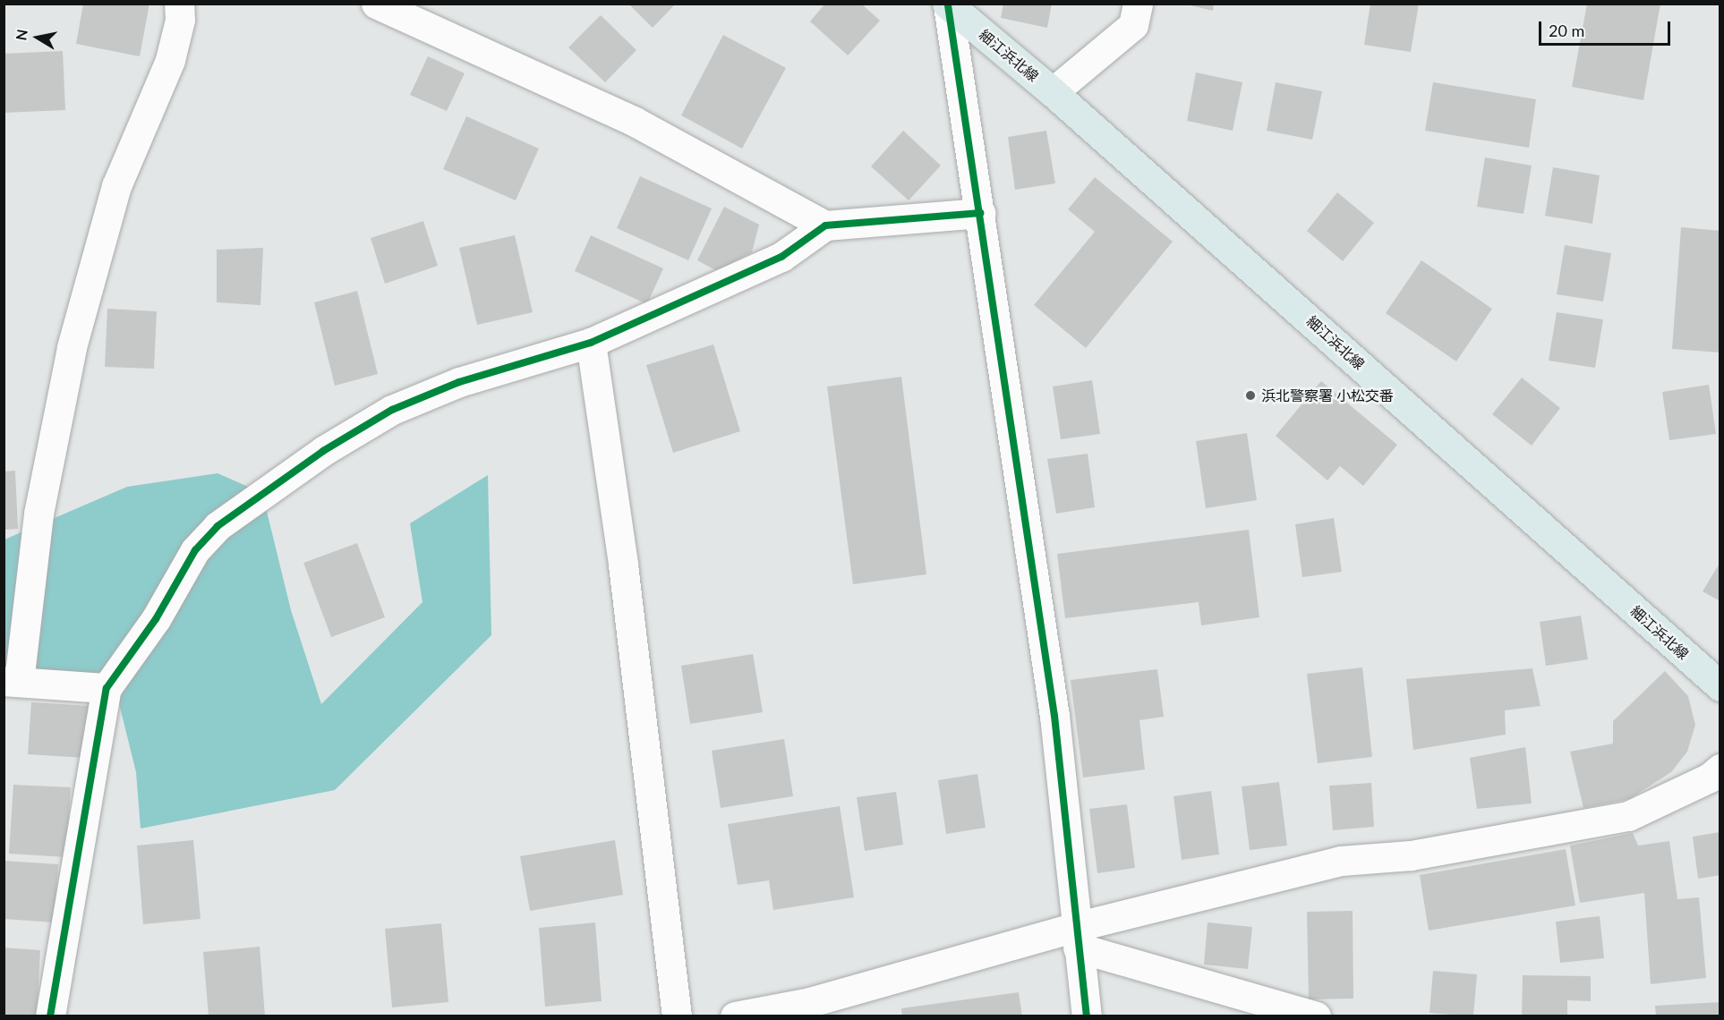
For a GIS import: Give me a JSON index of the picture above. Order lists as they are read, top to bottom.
{
  "streets": {
    "main road": ["細江浜北線"]
  },
  "places": ["浜北警察署 小松交番"],
  "scale_bar": "20 m",
  "north": "left"
}
